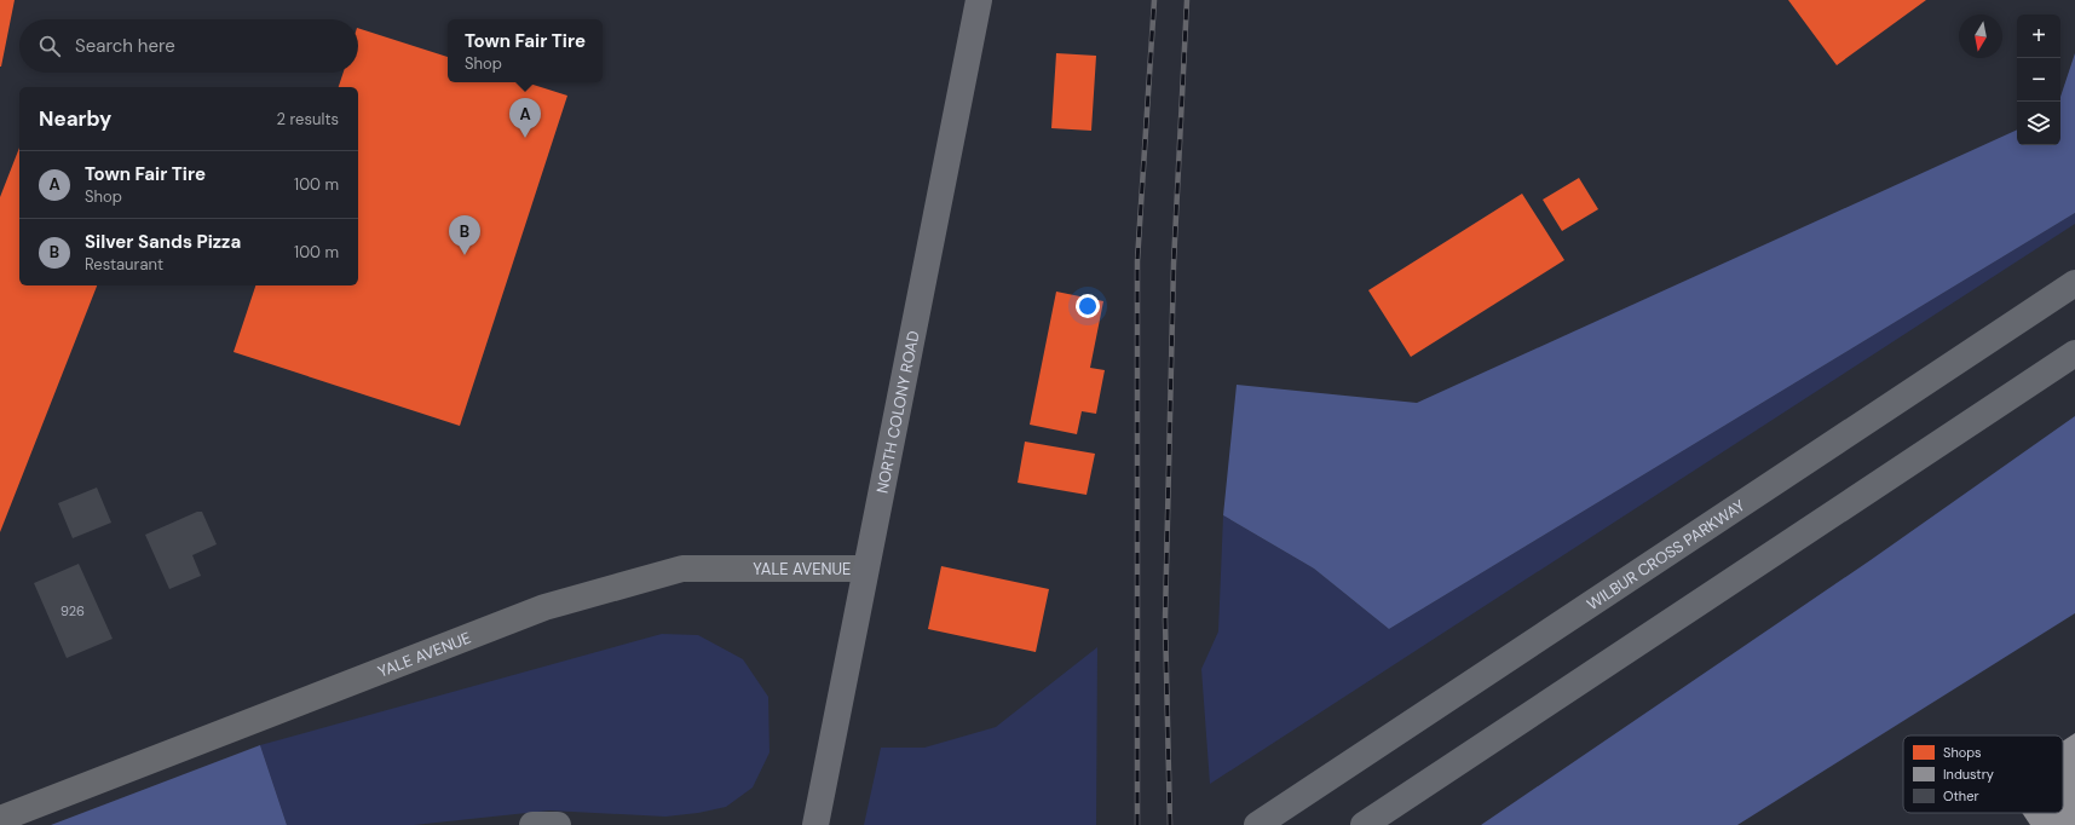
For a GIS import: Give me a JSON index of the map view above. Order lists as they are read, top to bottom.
{
  "streets": {
    "highway": ["WILBUR CROSS PARKWAY"],
    "main road": ["NORTH COLONY ROAD"],
    "street": ["YALE AVENUE"]
  },
  "crossings": [
    ["NORTH COLONY ROAD", "YALE AVENUE"]
  ],
  "house_numbers": ["926"],
  "legend": ["Shops", "Industry", "Other"],
  "north": "bottom",
  "page": {
    "map_buttons": ["+", "−"],
    "popup": ["Town Fair Tire", "Shop"],
    "search": "Search here",
    "heading": ["Nearby", "2 results"],
    "pins": ["A", "B"],
    "list": [
      {
        "mark": "A",
        "name": "Town Fair Tire",
        "note": "Shop",
        "value": "100 m"
      },
      {
        "mark": "B",
        "name": "Silver Sands Pizza",
        "note": "Restaurant",
        "value": "100 m"
      }
    ]
  }
}
